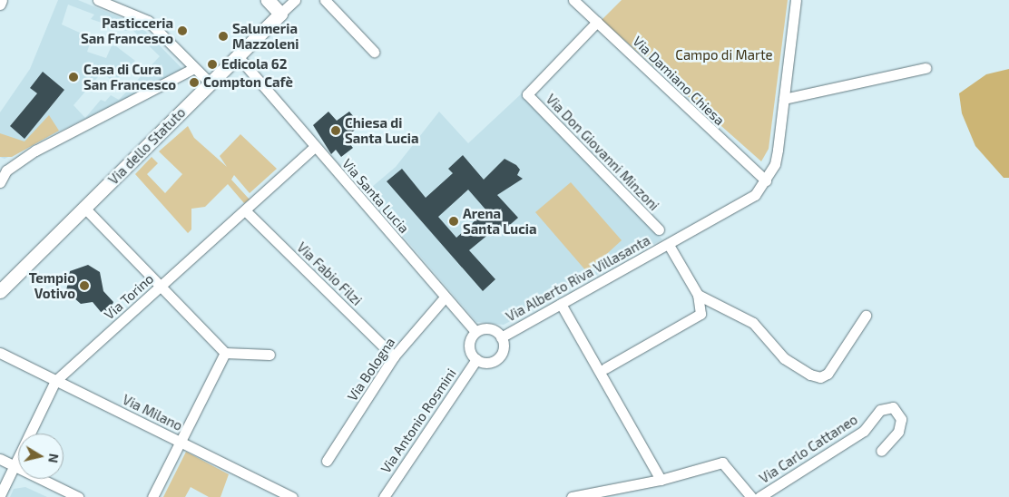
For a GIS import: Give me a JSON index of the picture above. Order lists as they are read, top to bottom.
{
  "streets": {
    "street": [
      "Via Damiano Chiesa",
      "Via dello Statuto",
      "Via Don Giovanni Minzoni",
      "Via Santa Lucia",
      "Via Fabio Filzi",
      "Via Alberto Riva Villasanta",
      "Via Torino",
      "Via Bologna",
      "Via Milano",
      "Via Antonio Rosmini",
      "Via Carlo Cattaneo"
    ]
  },
  "crossings": [
    ["Via Damiano Chiesa", "Via Don Giovanni Minzoni"],
    ["Via Damiano Chiesa", "Via Alberto Riva Villasanta"],
    ["Via dello Statuto", "Via Santa Lucia"],
    ["Via Santa Lucia", "Via Alberto Riva Villasanta"],
    ["Via Santa Lucia", "Via Torino"],
    ["Via Santa Lucia", "Via Bologna"],
    ["Via Santa Lucia", "Via Antonio Rosmini"],
    ["Via Fabio Filzi", "Via Torino"],
    ["Via Fabio Filzi", "Via Bologna"],
    ["Via Alberto Riva Villasanta", "Via Antonio Rosmini"],
    ["Via Torino", "Via Milano"]
  ],
  "parks": ["Campo di Marte"],
  "places": [
    "Pasticceria San Francesco",
    "Salumeria Mazzoleni",
    "Edicola 62",
    "Casa di Cura San Francesco",
    "Compton Cafè",
    "Chiesa di Santa Lucia",
    "Arena Santa Lucia",
    "Tempio Votivo"
  ],
  "north": "right"
}
